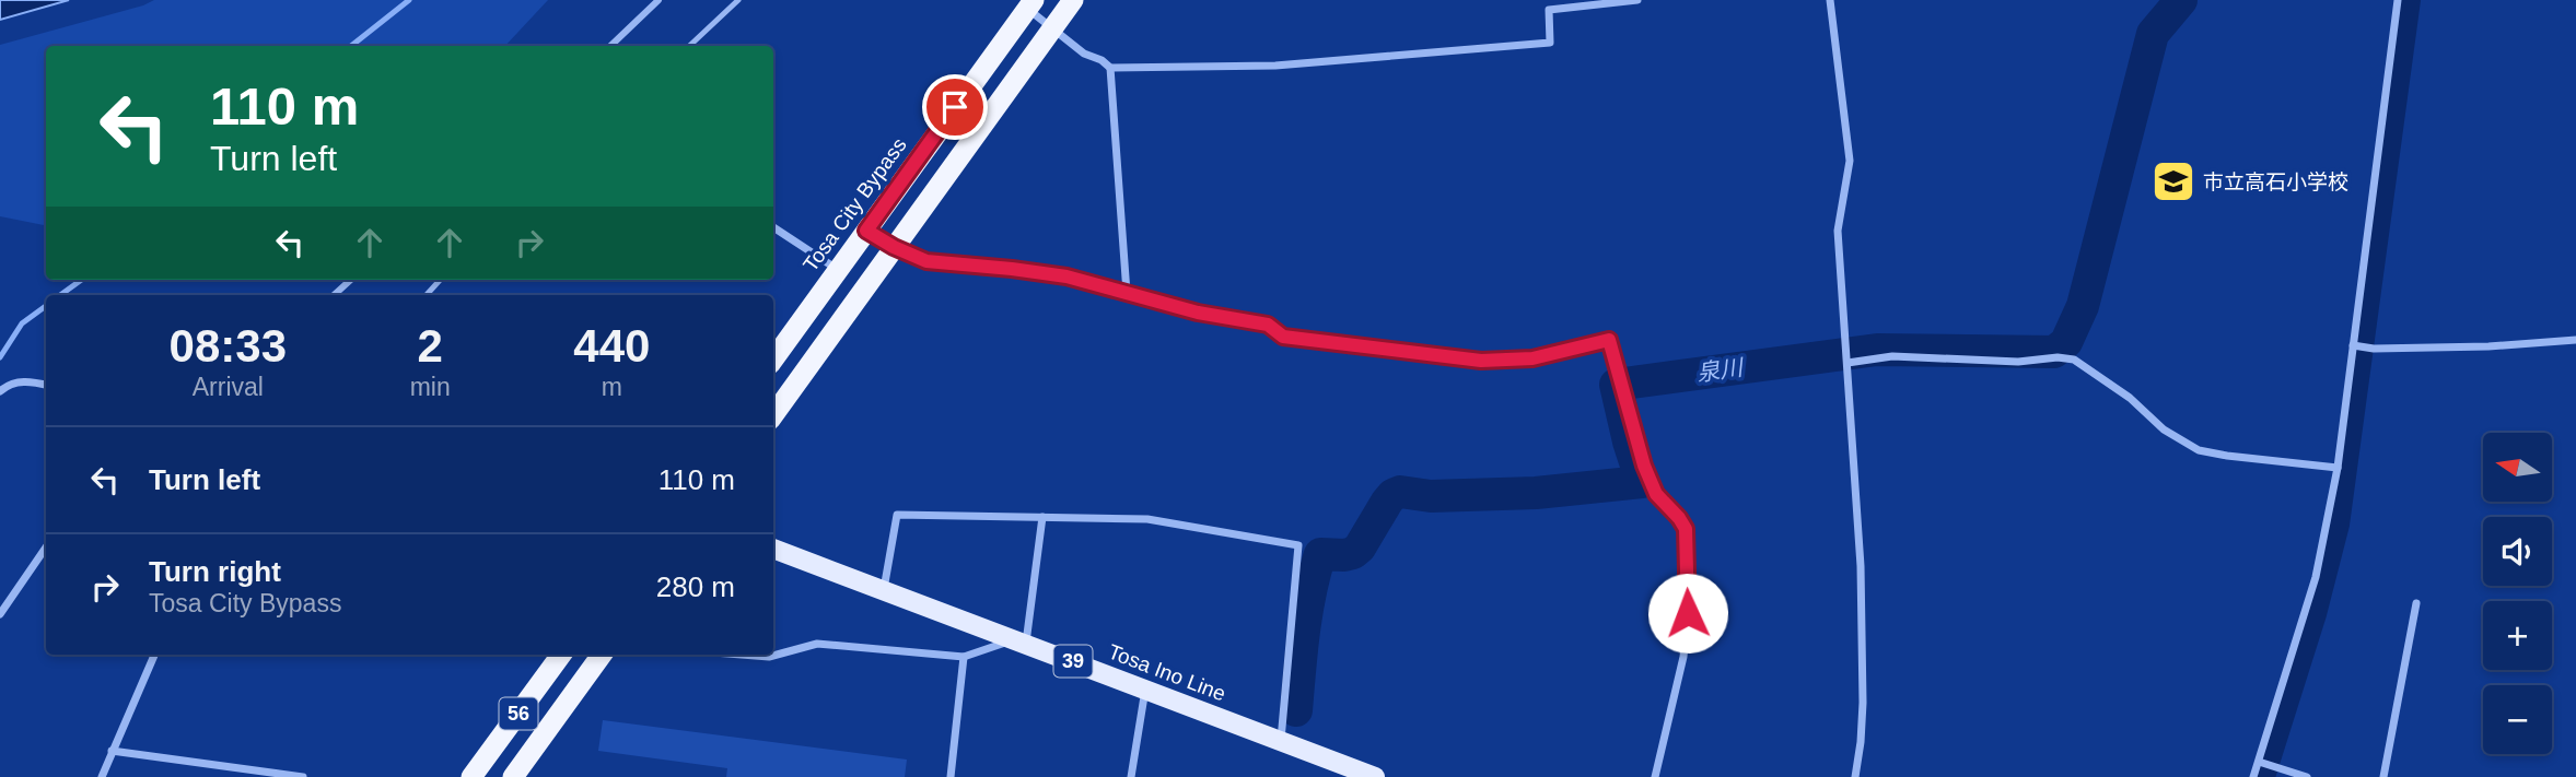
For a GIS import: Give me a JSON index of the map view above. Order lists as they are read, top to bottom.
{
  "streets": {
    "highway": ["Tosa City Bypass", "56"],
    "main road": ["39", "Tosa Ino Line"]
  },
  "water": ["泉川"],
  "places": {
    "school or university": ["市立高石小学校"]
  },
  "north": "left",
  "page": {
    "turn": ["110 m", "Turn left"],
    "eta": [
      "08:33",
      "Arrival",
      "2",
      "min",
      "440",
      "m"
    ],
    "list": [
      {
        "name": "Turn left",
        "value": "110 m"
      },
      {
        "name": "Turn right",
        "note": "Tosa City Bypass",
        "value": "280 m"
      }
    ],
    "map_buttons": ["+", "−"]
  }
}
